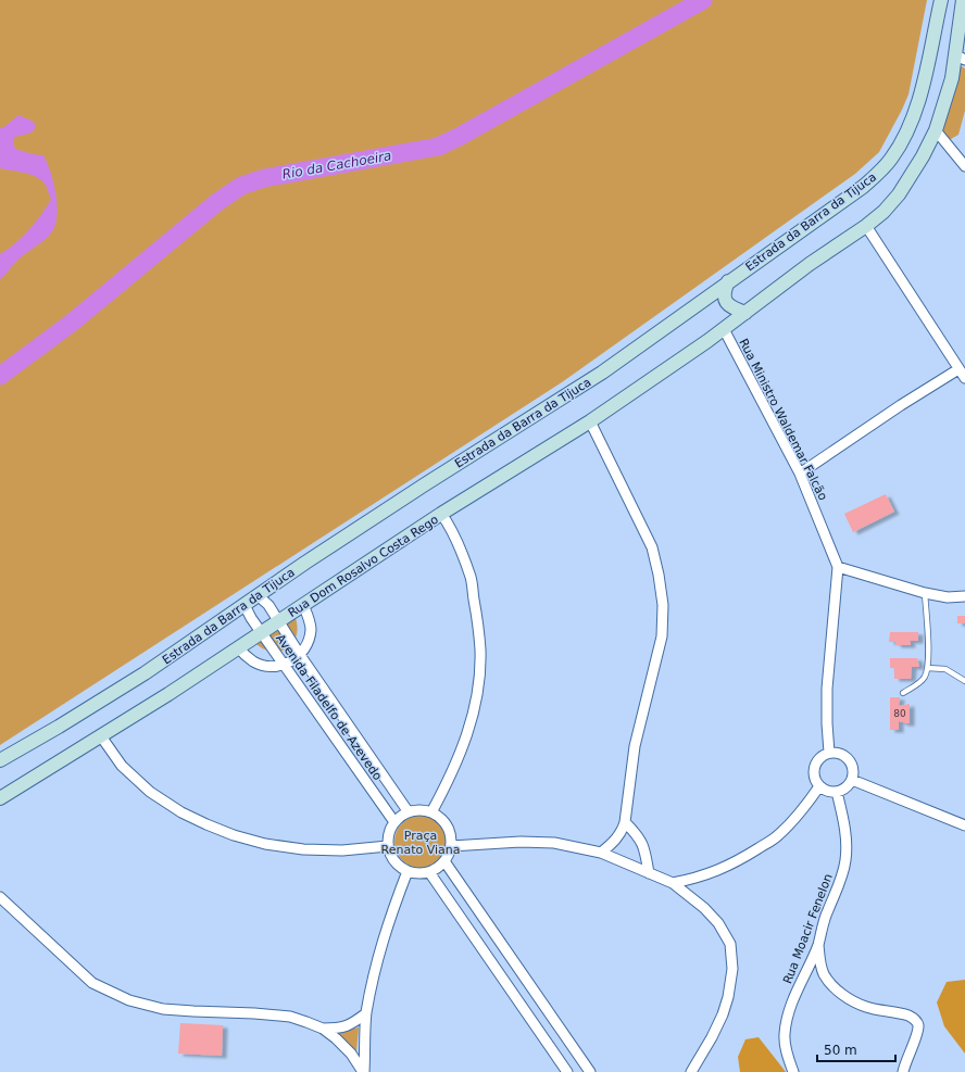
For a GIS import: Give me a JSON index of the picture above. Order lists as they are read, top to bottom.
{
  "streets": {
    "main road": ["Estrada da Barra da Tijuca", "Rua Dom Rosalvo Costa Rego"],
    "street": ["Rua Ministro Waldemar Falcão", "Avenida Filadelfo de Azevedo", "Rua Moacir Fenelon"]
  },
  "crossings": [
    ["Estrada da Barra da Tijuca", "Avenida Filadelfo de Azevedo"],
    ["Rua Ministro Waldemar Falcão", "Rua Dom Rosalvo Costa Rego"],
    ["Rua Ministro Waldemar Falcão", "Rua Moacir Fenelon"],
    ["Rua Dom Rosalvo Costa Rego", "Avenida Filadelfo de Azevedo"]
  ],
  "water": ["Rio da Cachoeira"],
  "parks": ["Praça Renato Viana"],
  "house_numbers": ["80"],
  "scale_bar": "50 m"
}
